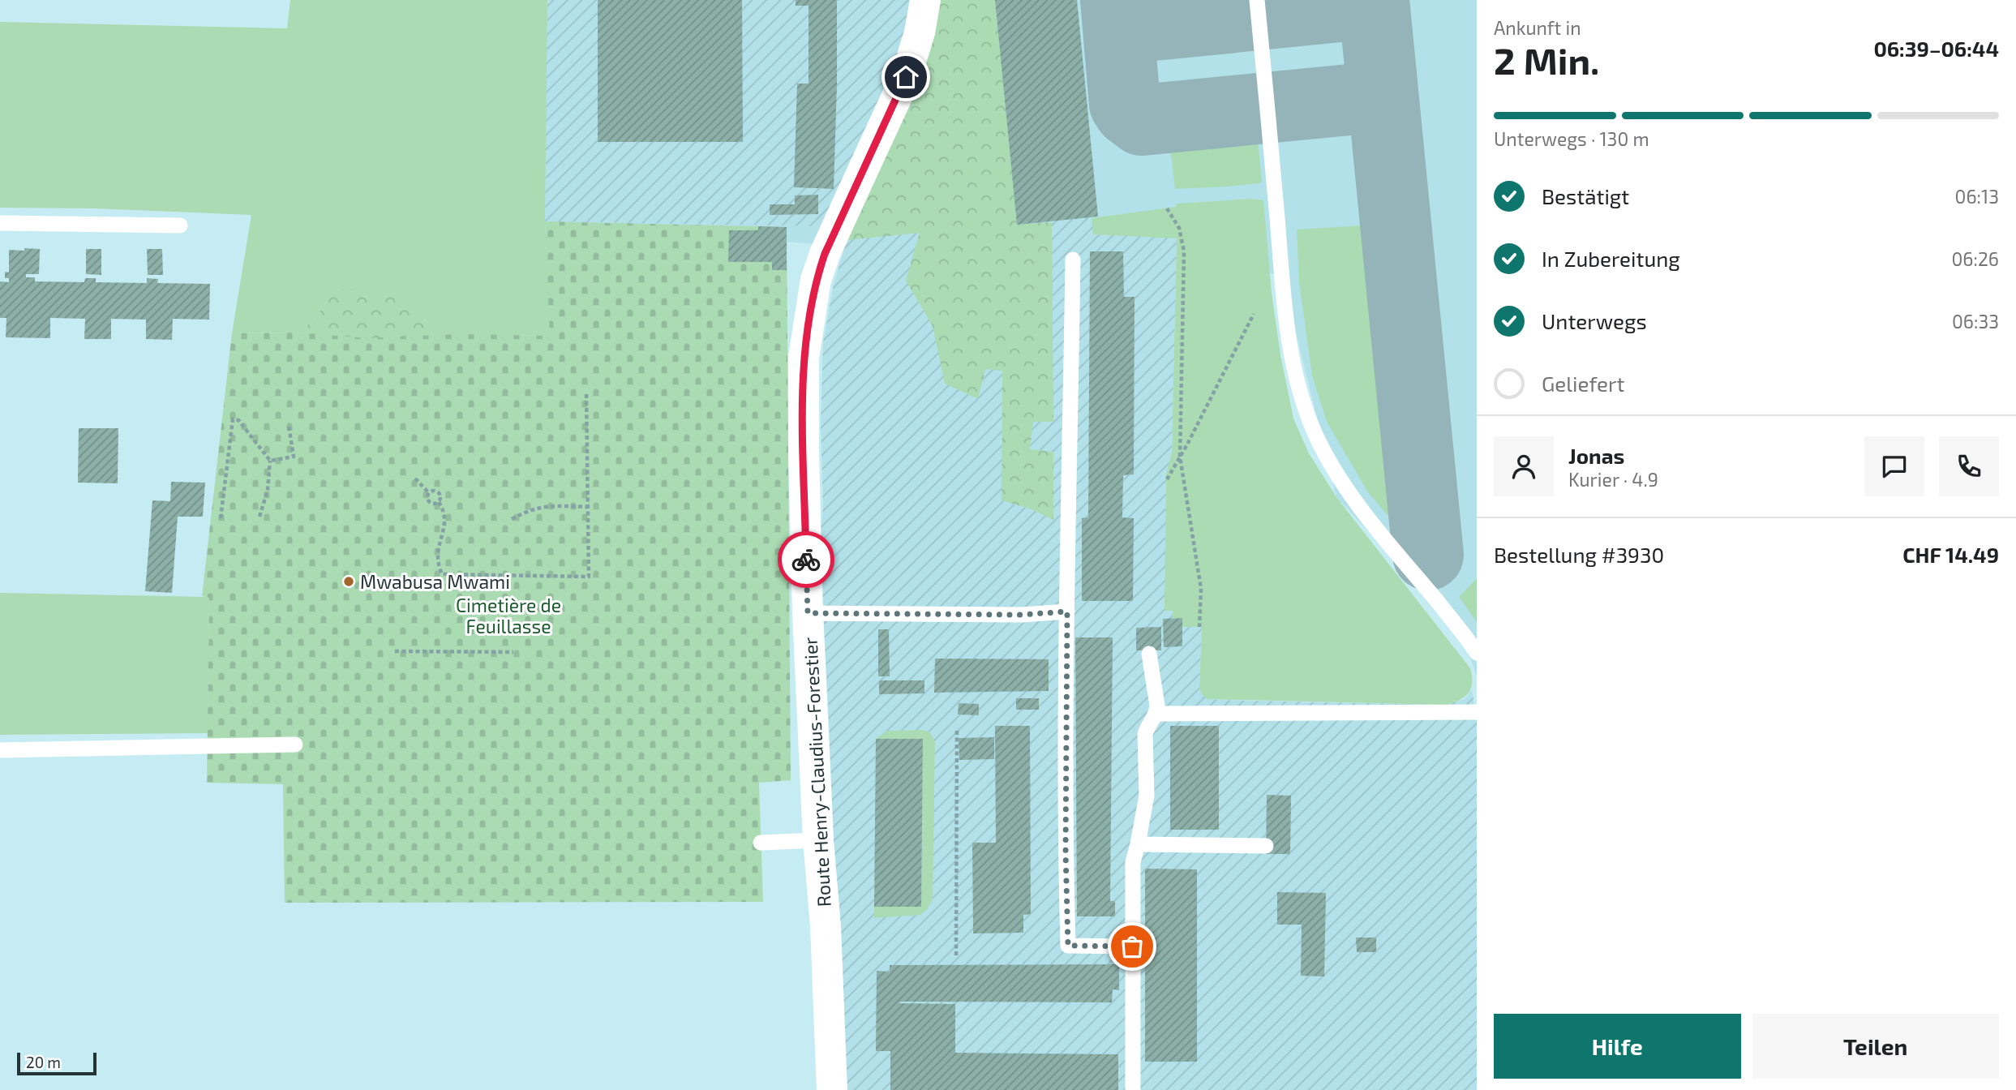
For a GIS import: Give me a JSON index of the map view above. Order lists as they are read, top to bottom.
{
  "streets": {
    "street": ["Route Henry-Claudius-Forestier"]
  },
  "parks": ["Cimetière de Feuillasse"],
  "places": ["Mwabusa Mwami"],
  "scale_bar": "20 m",
  "page": {
    "heading": ["2 Min.", "Ankunft in", "06:39–06:44"],
    "panel": [
      "Jonas",
      "Kurier · 4.9",
      "Bestellung #3930",
      "CHF 14.49"
    ],
    "bar": "Unterwegs · 130 m",
    "list": [
      ["Bestätigt", "06:13"],
      ["In Zubereitung", "06:26"],
      ["Unterwegs", "06:33"],
      "Geliefert"
    ],
    "buttons": ["Hilfe", "Teilen"],
    "scale": "20 m"
  }
}
